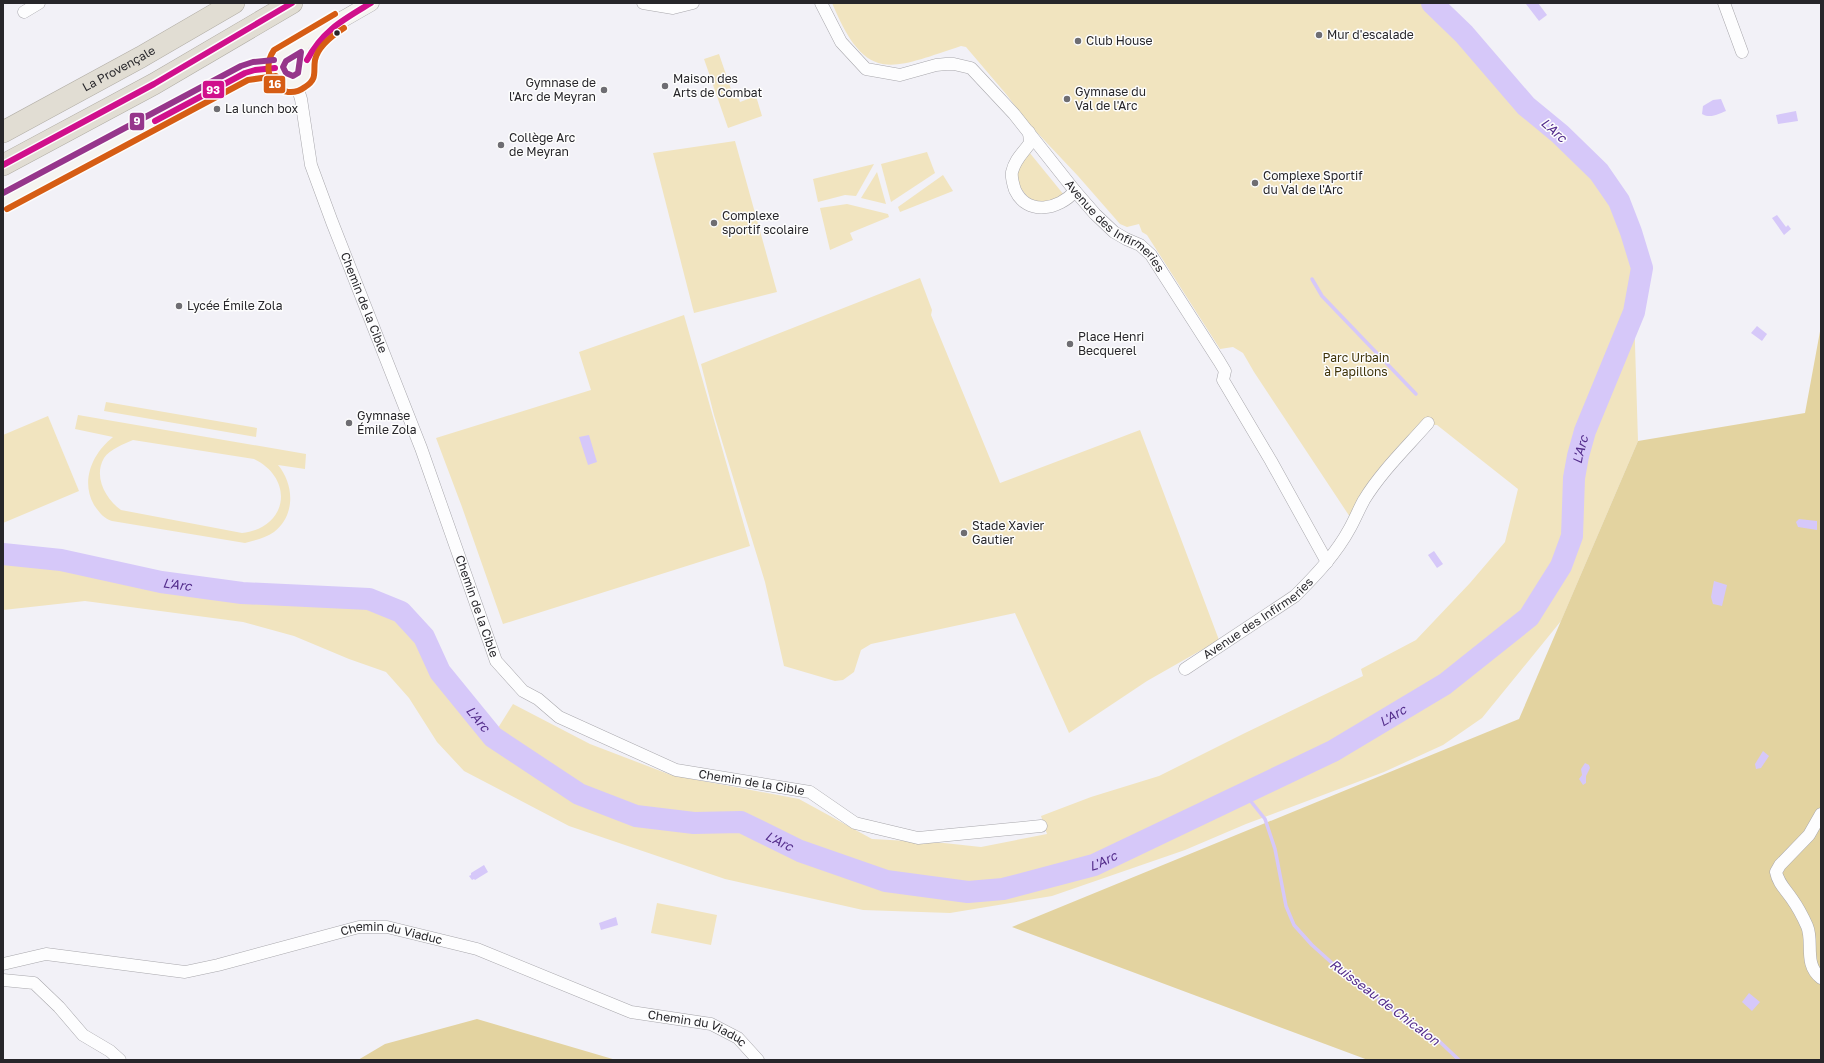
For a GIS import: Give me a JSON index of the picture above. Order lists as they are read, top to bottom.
{
  "streets": {
    "highway": ["La Provençale"],
    "street": ["Avenue des Infirmeries", "Chemin de la Cible", "Chemin du Viaduc"]
  },
  "water": ["L'Arc", "Ruisseau de Chicalon"],
  "parks": ["Parc Urbain à Papillons"],
  "places": [
    "Mur d'escalade",
    "Club House",
    "Maison des Arts de Combat",
    "Gymnase de l'Arc de Meyran",
    "Gymnase du Val de l'Arc",
    "La lunch box",
    "Collège Arc de Meyran",
    "Complexe Sportif du Val de l'Arc",
    "Complexe sportif scolaire",
    "Lycée Émile Zola",
    "Place Henri Becquerel",
    "Gymnase Émile Zola",
    "Stade Xavier Gautier"
  ],
  "lines": ["transit line 93", "transit line 16", "transit line 9"]
}
